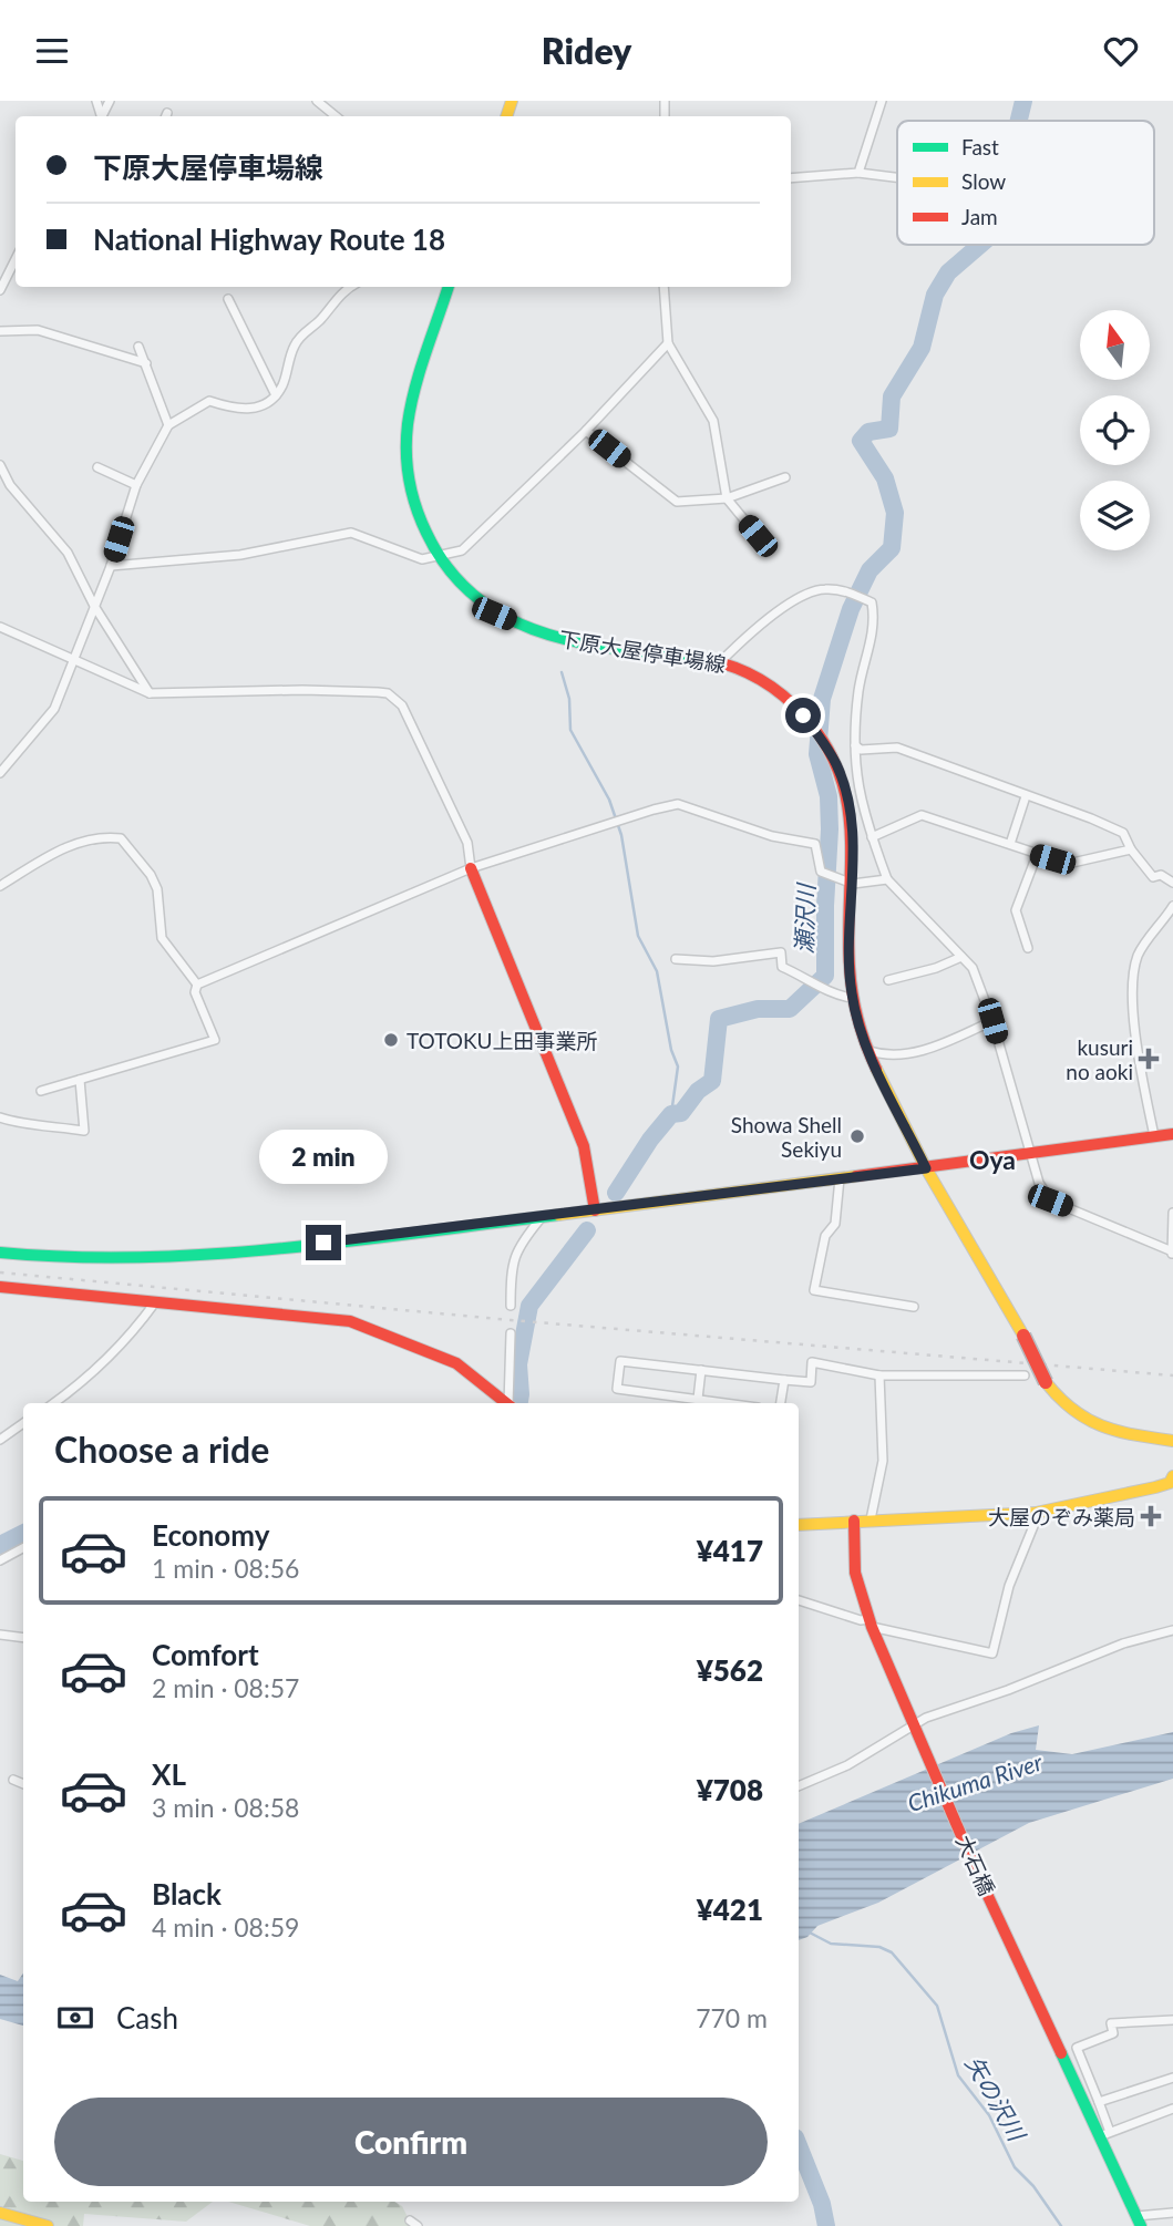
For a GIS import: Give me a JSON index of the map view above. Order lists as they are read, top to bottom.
{
  "streets": {
    "main road": ["下原大屋停車場線", "大石橋"]
  },
  "districts": ["Oya"],
  "water": ["瀬沢川", "Chikuma River", "矢の沢川"],
  "places": {
    "other": ["TOTOKU上田事業所", "Showa Shell Sekiyu"],
    "health": ["kusuri no aoki", "大屋のぞみ薬局"]
  },
  "legend": ["Fast", "Slow", "Jam"],
  "north": "top",
  "page": {
    "header": "Ridey",
    "banner": ["下原大屋停車場線", "National Highway Route 18"],
    "bubble": "2 min",
    "heading": "Choose a ride",
    "list": [
      {
        "name": "Economy",
        "note": "1 min · 08:56",
        "value": "¥417"
      },
      {
        "name": "Comfort",
        "note": "2 min · 08:57",
        "value": "¥562"
      },
      {
        "name": "XL",
        "note": "3 min · 08:58",
        "value": "¥708"
      },
      {
        "name": "Black",
        "note": "4 min · 08:59",
        "value": "¥421"
      }
    ],
    "pay": ["Cash", "770 m"],
    "buttons": "Confirm"
  }
}
